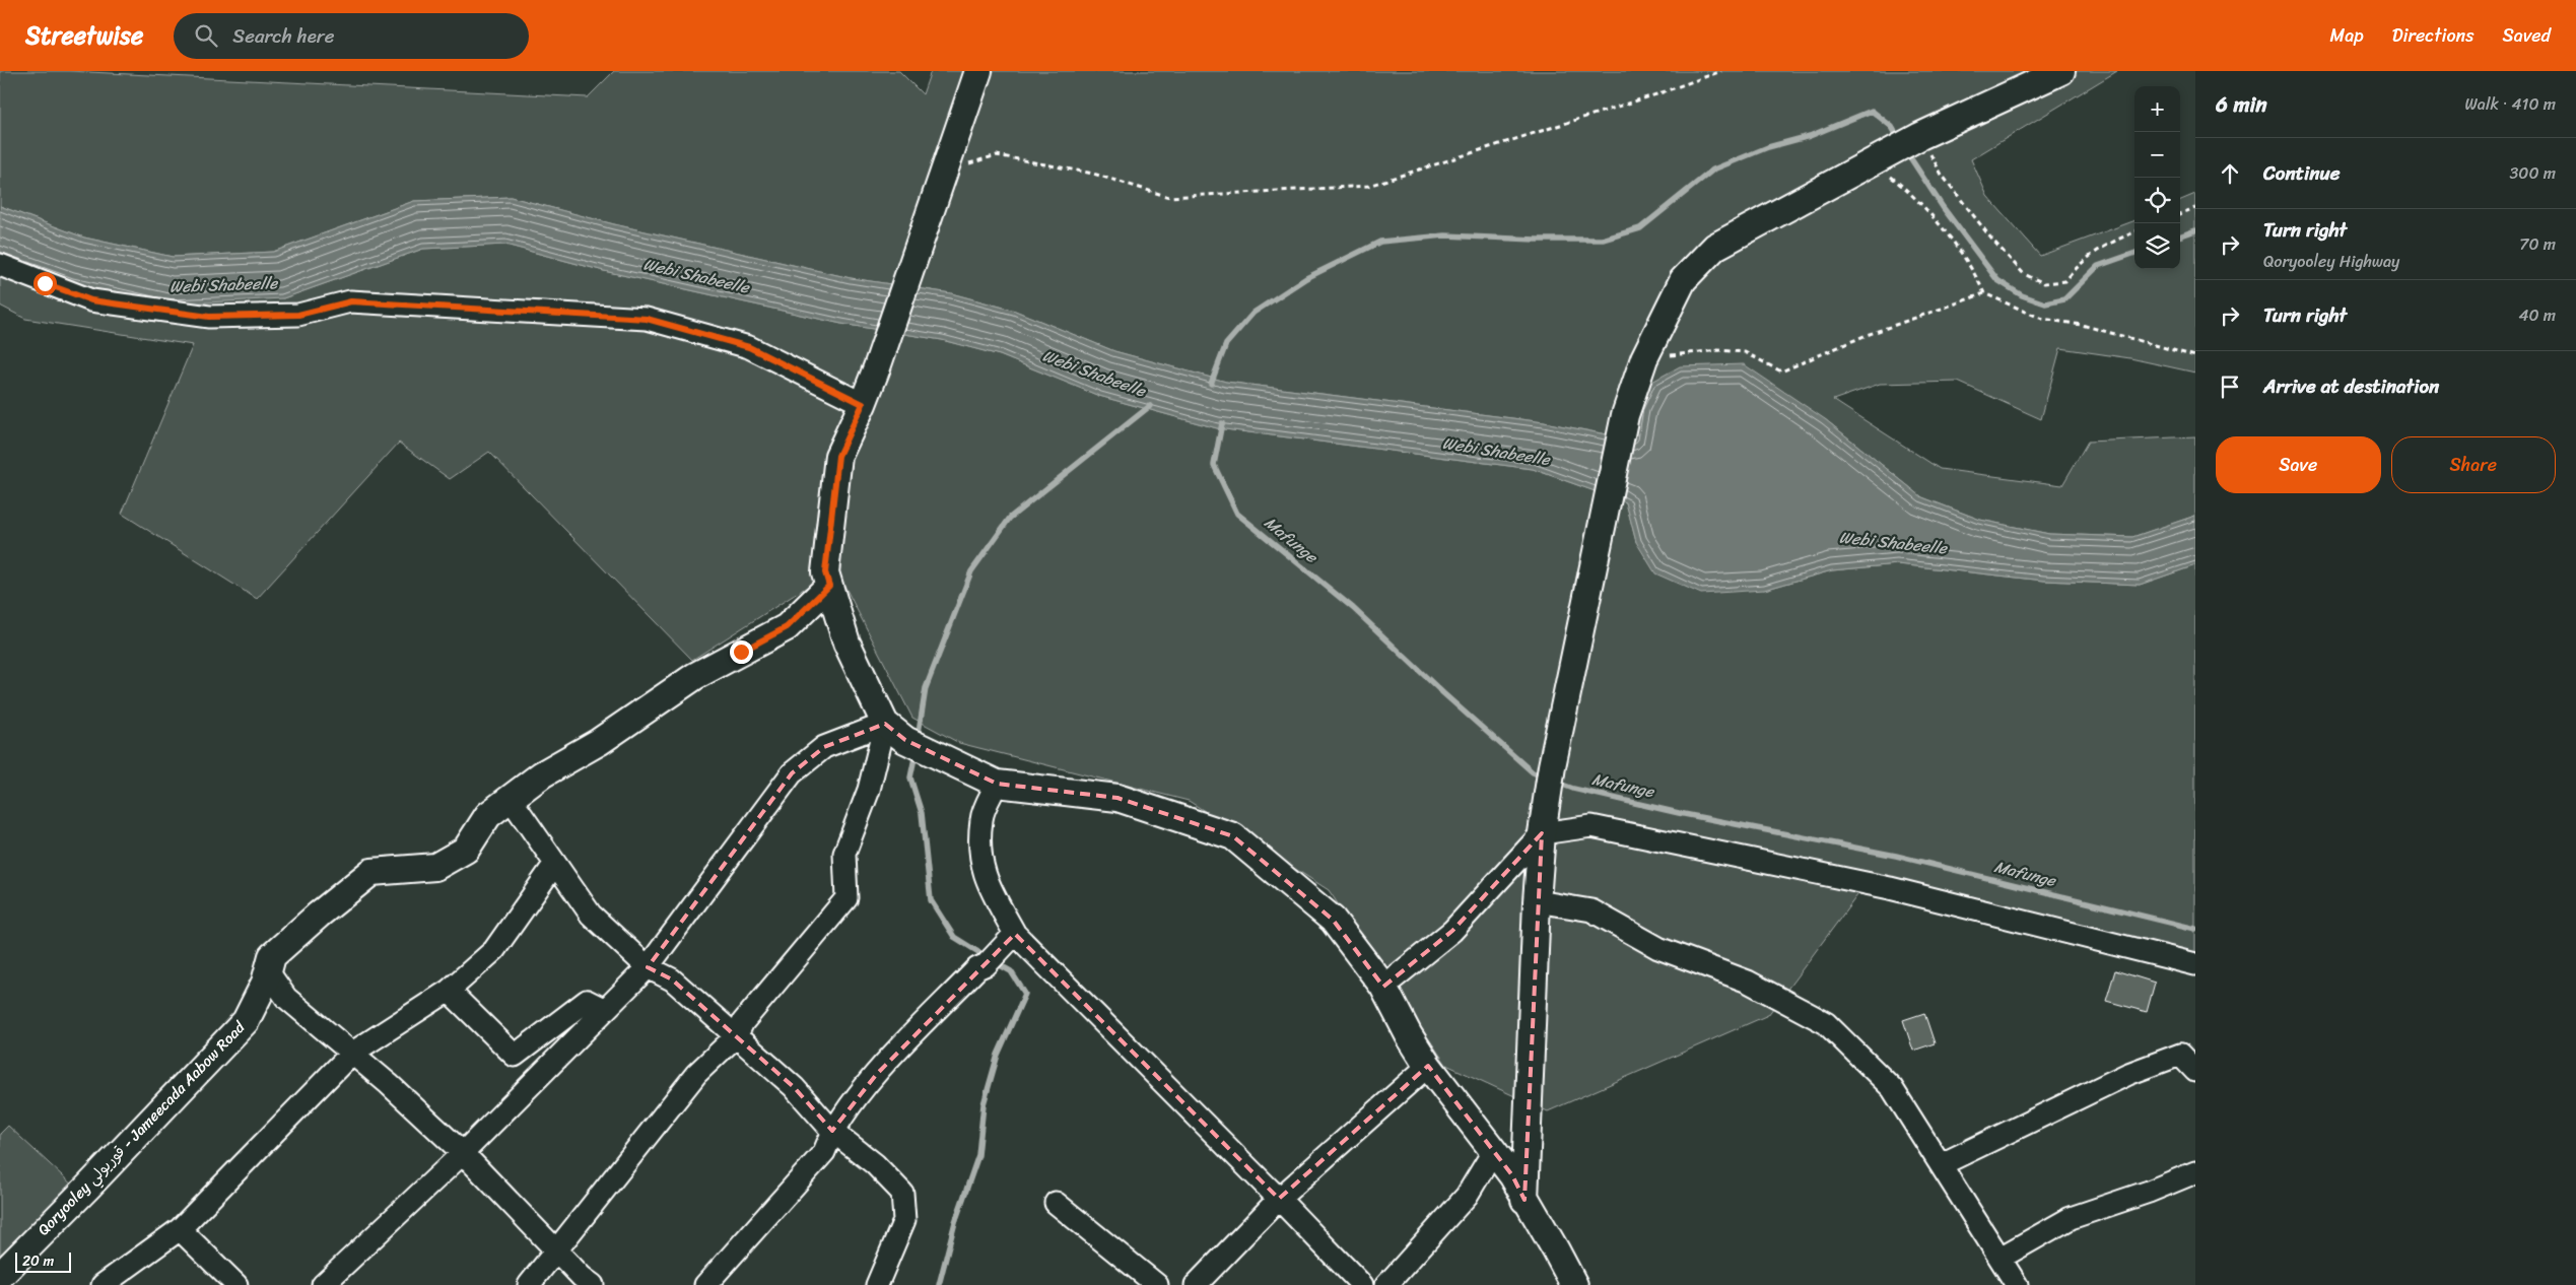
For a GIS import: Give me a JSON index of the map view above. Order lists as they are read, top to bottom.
{
  "streets": {
    "street": ["Qoryooley قوريولي - Jameecada Aabow Road"]
  },
  "water": ["Webi Shabeelle", "Mafunge"],
  "scale_bar": "20 m",
  "page": {
    "header": "Streetwise",
    "search": "Search here",
    "nav": ["Map", "Directions", "Saved"],
    "heading": ["6 min", "Walk · 410 m"],
    "map_buttons": ["+", "−"],
    "list": [
      ["Continue", "300 m"],
      ["Turn right", "Qoryooley Highway", "70 m"],
      ["Turn right", "40 m"],
      "Arrive at destination"
    ],
    "buttons": ["Save", "Share"],
    "scale": "20 m"
  }
}
